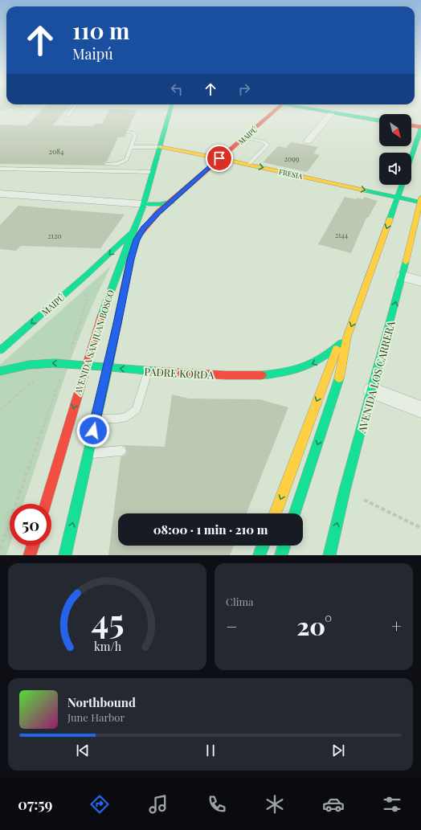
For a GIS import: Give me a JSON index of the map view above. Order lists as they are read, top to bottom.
{
  "streets": {
    "main road": [
      "MAIPÚ",
      "FRESIA",
      "AVENIDA SAN JUAN BOSCO",
      "PADRE KORDA",
      "AVENIDA LOS CARRERA"
    ]
  },
  "crossings": [
    ["MAIPÚ", "FRESIA"],
    ["MAIPÚ", "AVENIDA SAN JUAN BOSCO"],
    ["FRESIA", "AVENIDA SAN JUAN BOSCO"],
    ["FRESIA", "AVENIDA LOS CARRERA"],
    ["AVENIDA SAN JUAN BOSCO", "PADRE KORDA"]
  ],
  "one_way": ["MAIPÚ", "FRESIA", "PADRE KORDA"],
  "house_numbers": [
    "2084",
    "2099",
    "2144",
    "2120"
  ],
  "north": "bottom right",
  "page": {
    "turn": ["110 m", "Maipú"],
    "limit": "50",
    "trip": "08:00 · 1 min · 210 m",
    "tile": "Clima",
    "heat": ["−", "20°", "+"],
    "song": ["Northbound", "June Harbor"],
    "tabs": "07:59",
    "gauge": ["45", "km/h"]
  }
}
